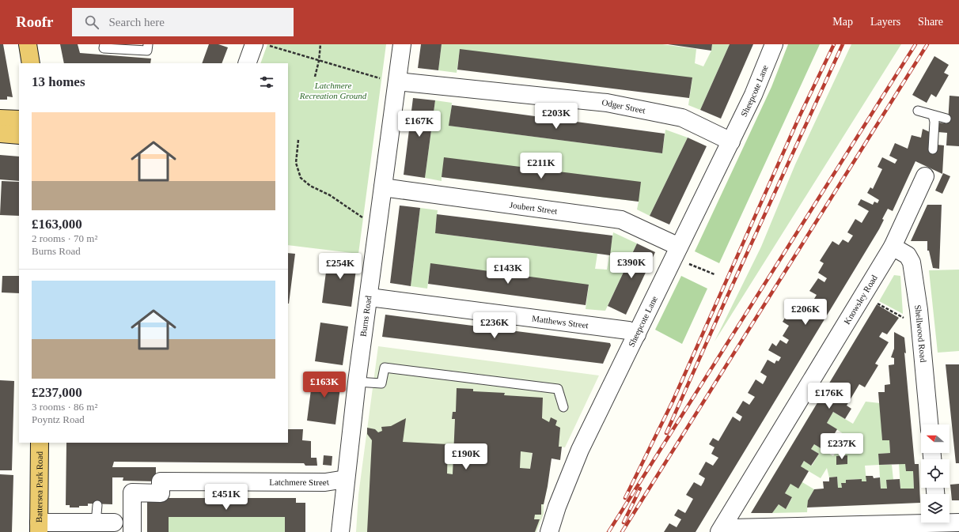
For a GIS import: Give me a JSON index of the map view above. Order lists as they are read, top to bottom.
{
  "streets": {
    "highway": ["Battersea Park Road"],
    "street": [
      "Sheepcote Lane",
      "Odger Street",
      "Joubert Street",
      "Knowsley Road",
      "Burns Road",
      "Matthews Street",
      "Shellwood Road",
      "Latchmere Street"
    ]
  },
  "crossings": [
    ["Sheepcote Lane", "Odger Street"],
    ["Sheepcote Lane", "Joubert Street"],
    ["Sheepcote Lane", "Matthews Street"],
    ["Odger Street", "Burns Road"],
    ["Joubert Street", "Burns Road"],
    ["Knowsley Road", "Shellwood Road"],
    ["Burns Road", "Matthews Street"],
    ["Burns Road", "Latchmere Street"]
  ],
  "parks": ["Latchmere Recreation Ground"],
  "north": "left",
  "page": {
    "header": "Roofr",
    "search": "Search here",
    "nav": ["Map", "Layers", "Share"],
    "heading": "13 homes",
    "list": [
      {
        "name": "£163,000",
        "note": "2 rooms · 70 m² · Burns Road"
      },
      {
        "name": "£237,000",
        "note": "3 rooms · 86 m² · Poyntz Road"
      }
    ],
    "price": [
      "£203K",
      "£167K",
      "£211K",
      "£390K",
      "£254K",
      "£143K",
      "£206K",
      "£236K",
      "£163K",
      "£176K",
      "£237K",
      "£190K",
      "£451K"
    ]
  }
}
